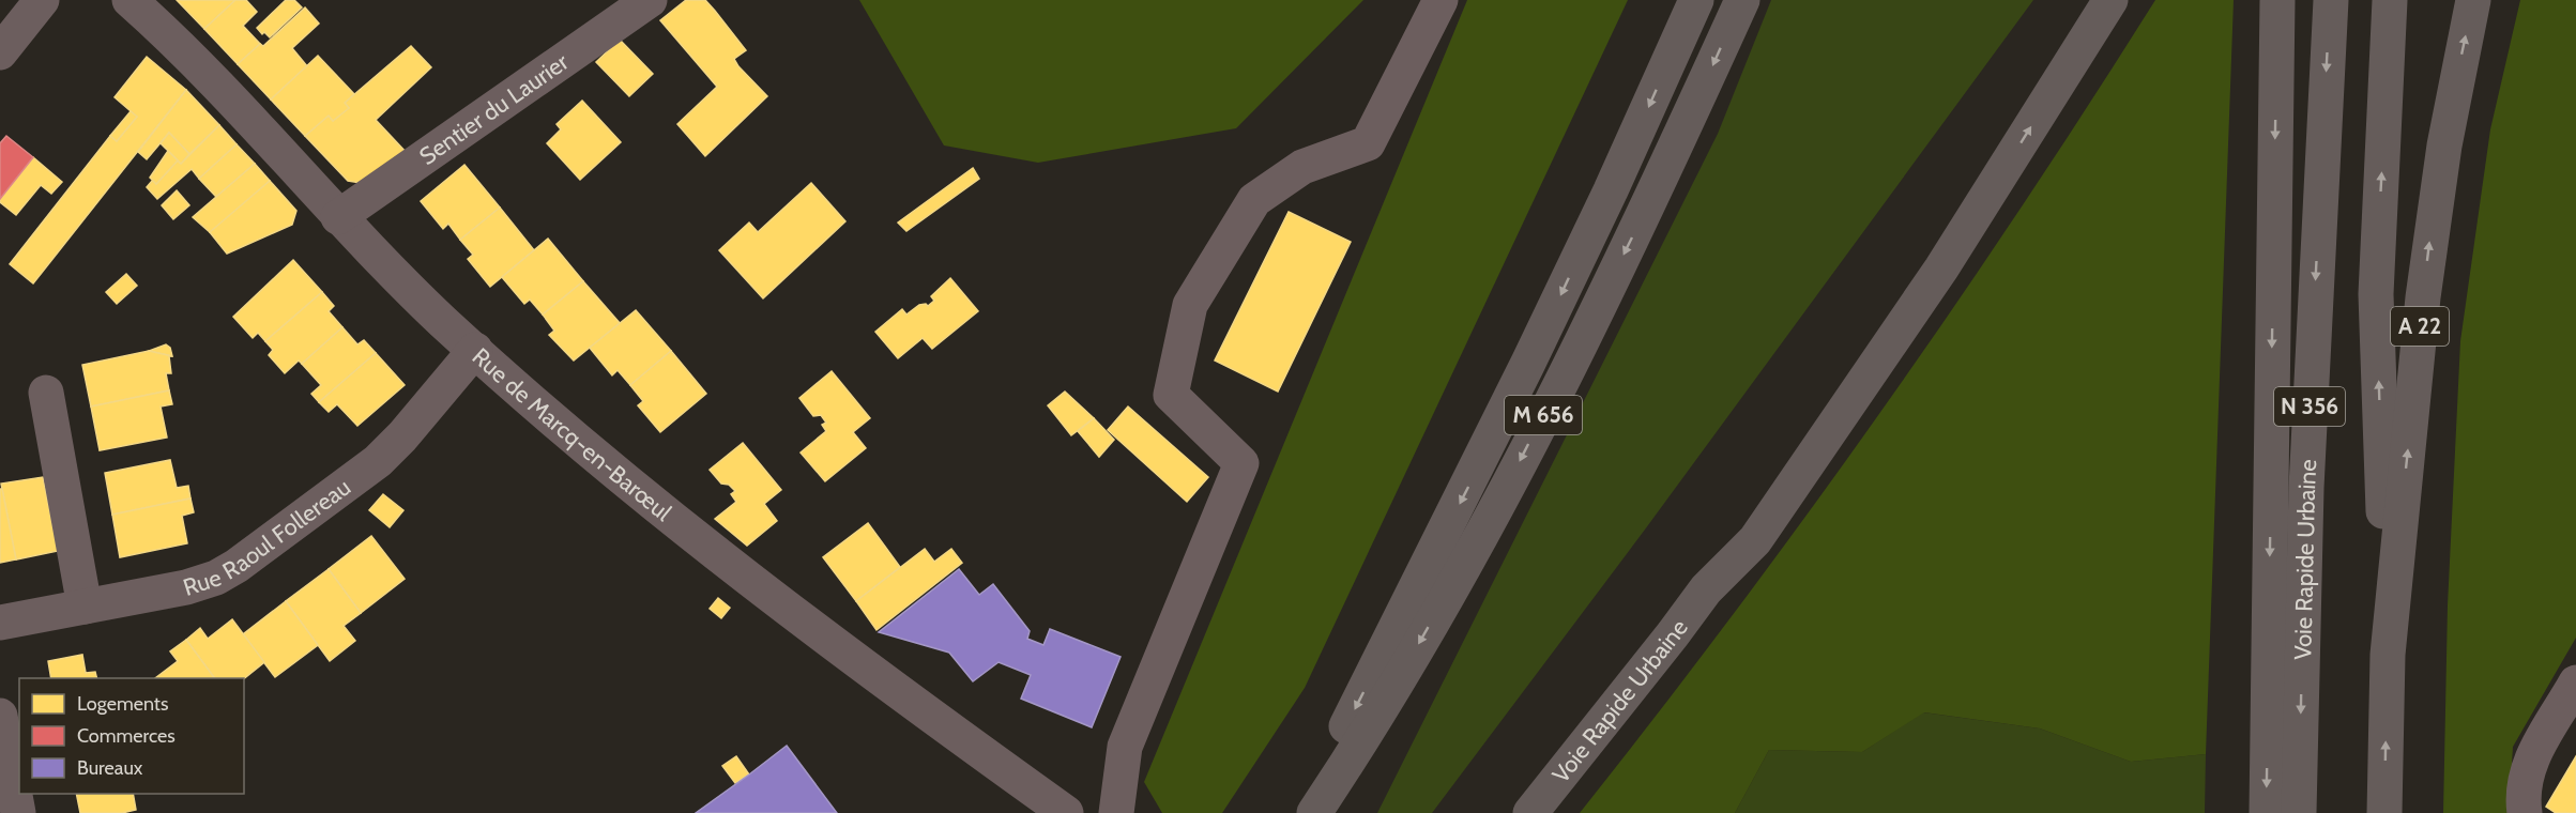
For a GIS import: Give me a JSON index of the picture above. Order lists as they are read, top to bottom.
{
  "streets": {
    "highway": [
      "A 22",
      "N 356",
      "M 656",
      "Voie Rapide Urbaine"
    ],
    "street": ["Sentier du Laurier", "Rue de Marcq-en-Barœul", "Rue Raoul Follereau"]
  },
  "crossings": [
    ["Sentier du Laurier", "Rue de Marcq-en-Barœul"],
    ["A 22", "N 356"],
    ["Rue de Marcq-en-Barœul", "Rue Raoul Follereau"]
  ],
  "legend": ["Logements", "Commerces", "Bureaux"]
}
